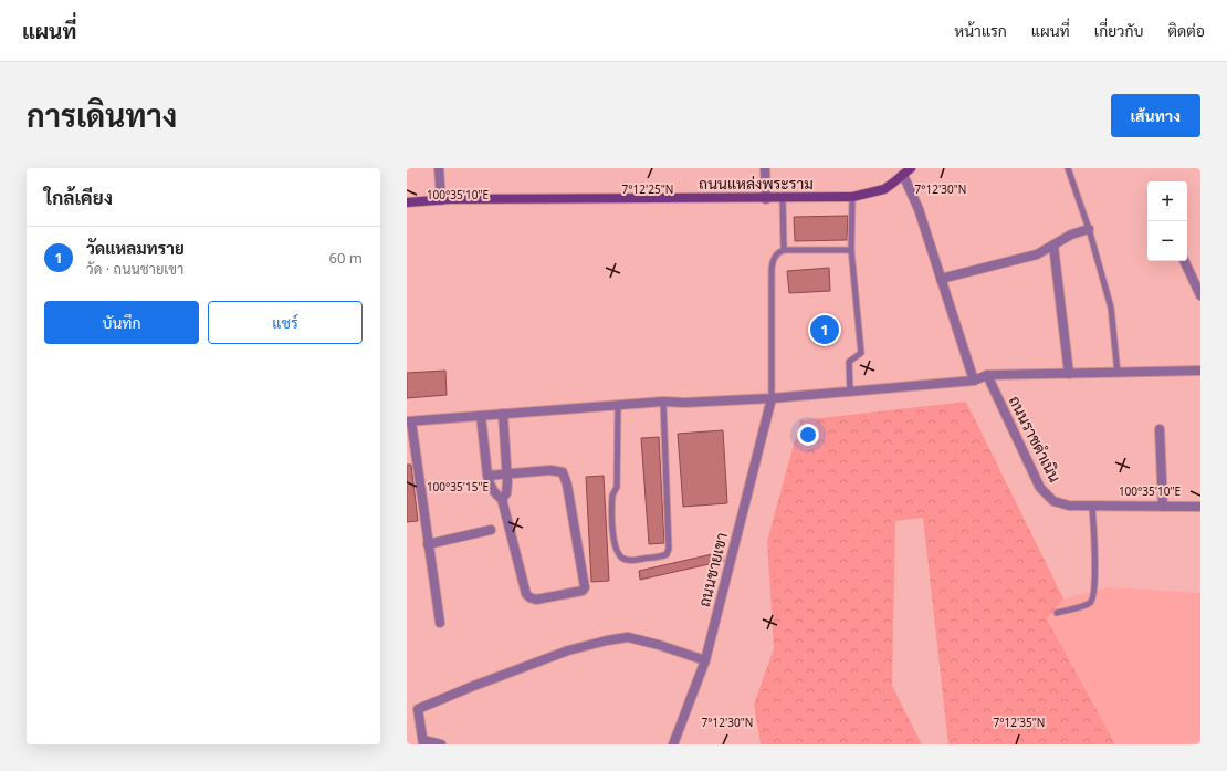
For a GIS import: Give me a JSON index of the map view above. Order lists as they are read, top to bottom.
{
  "streets": {
    "main road": ["ถนนแหล่งพระราม"],
    "street": ["ถนนราชดำเนิน", "ถนนชายเขา"]
  },
  "page": {
    "header": "แผนที่",
    "nav": [
      "หน้าแรก",
      "แผนที่",
      "เกี่ยวกับ",
      "ติดต่อ"
    ],
    "title": "การเดินทาง",
    "buttons": [
      "เส้นทาง",
      ["บันทึก", "แชร์"]
    ],
    "heading": "ใกล้เคียง",
    "map_buttons": ["+", "−"],
    "list": [
      {
        "mark": "1",
        "name": "วัดแหลมทราย",
        "note": "วัด · ถนนชายเขา",
        "value": "60 m"
      }
    ],
    "pins": "1"
  },
  "coordinates": [
    "7°12'25\"N",
    "7°12'30\"N",
    "100°35'10\"E",
    "100°35'15\"E",
    "7°12'35\"N"
  ]
}
